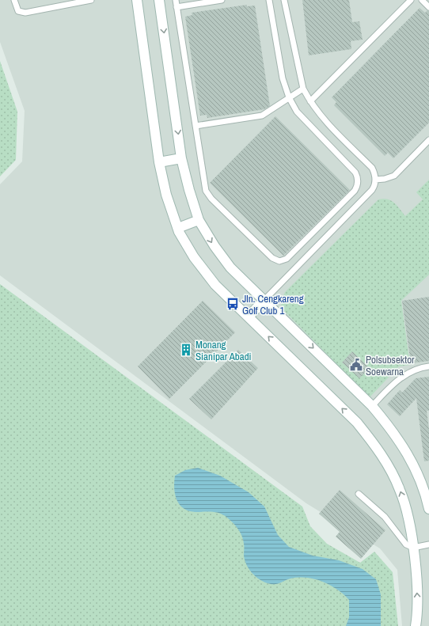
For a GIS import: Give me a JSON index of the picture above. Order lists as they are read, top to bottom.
{
  "places": {
    "bus stop": ["Jln. Cengkareng Golf Club 1"],
    "building": ["Monang Sianipar Abadi"],
    "public building": ["Polsubsektor Soewarna"]
  }
}
